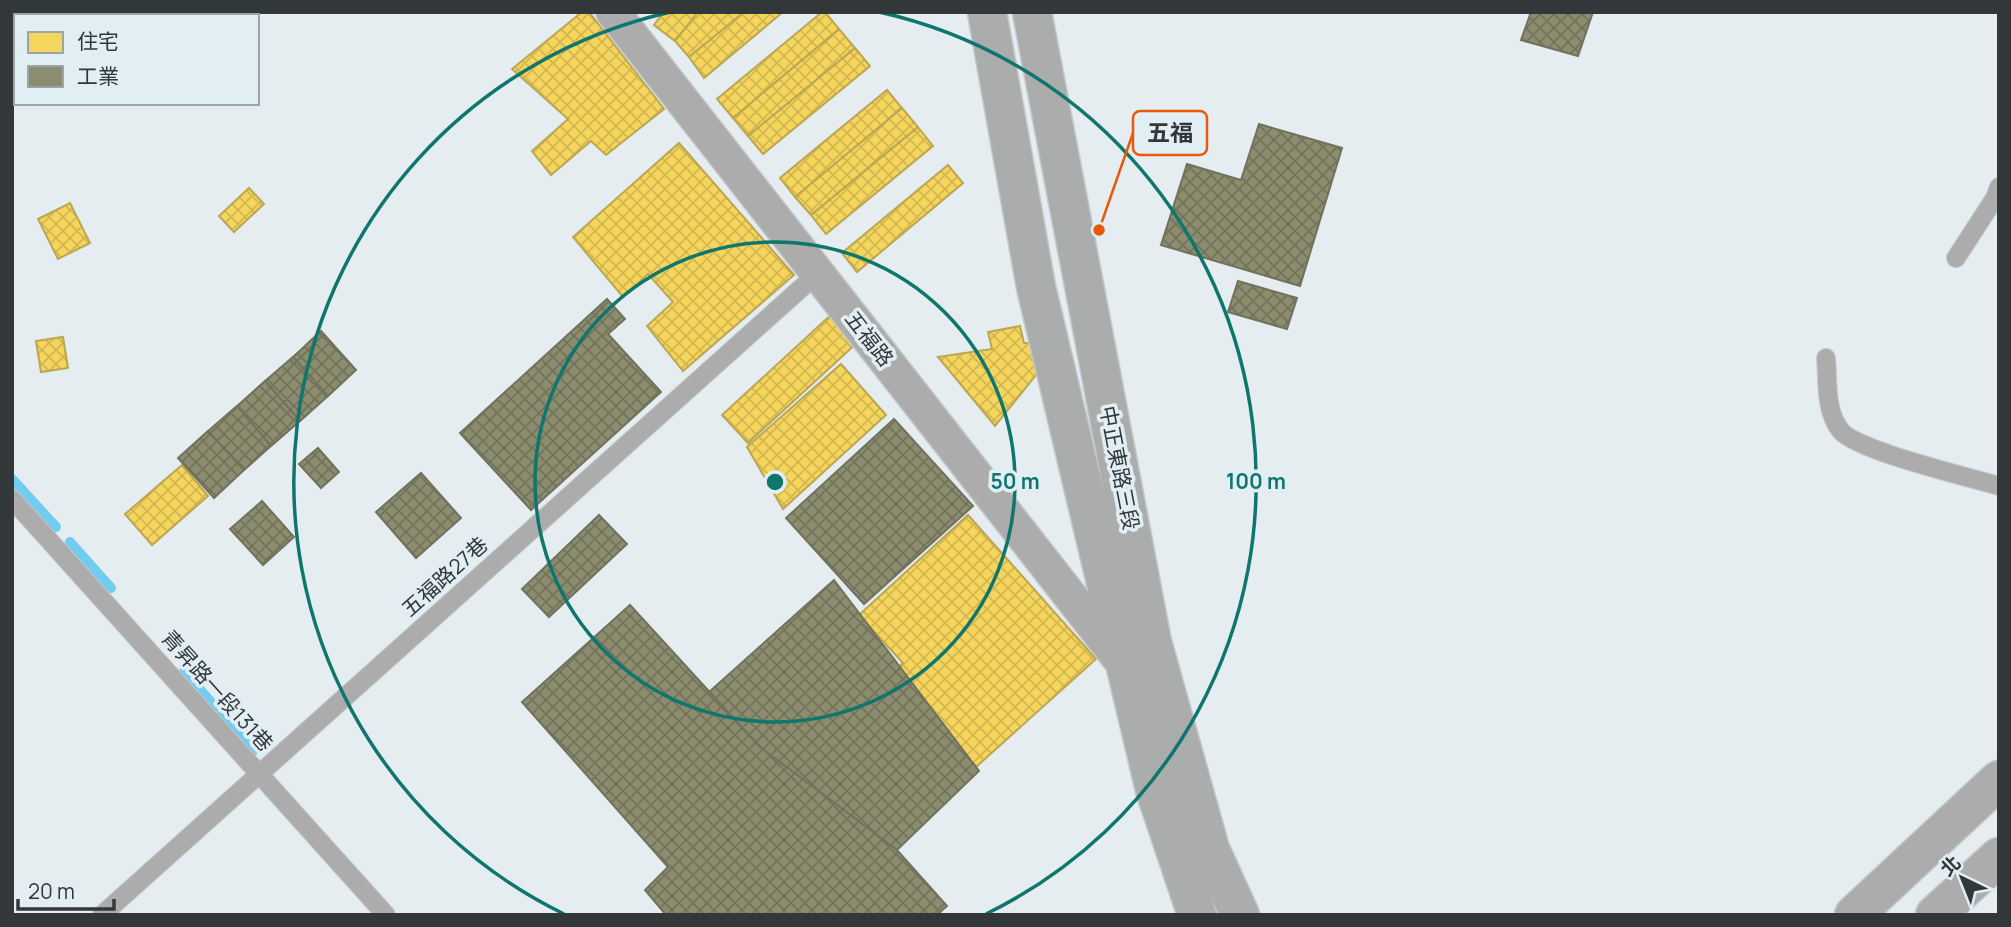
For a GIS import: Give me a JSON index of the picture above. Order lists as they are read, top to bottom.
{
  "streets": {
    "main road": ["中正東路三段"],
    "street": ["五福路"],
    "lane": ["五福路27巷", "青昇路一段131巷"]
  },
  "crossings": [
    ["五福路", "中正東路三段"],
    ["五福路", "五福路27巷"],
    ["五福路27巷", "青昇路一段131巷"]
  ],
  "places": ["五福"],
  "legend": ["住宅", "工業"],
  "scale_bar": "20 m",
  "north": "top left",
  "rings": ["50 m", "100 m"]
}
